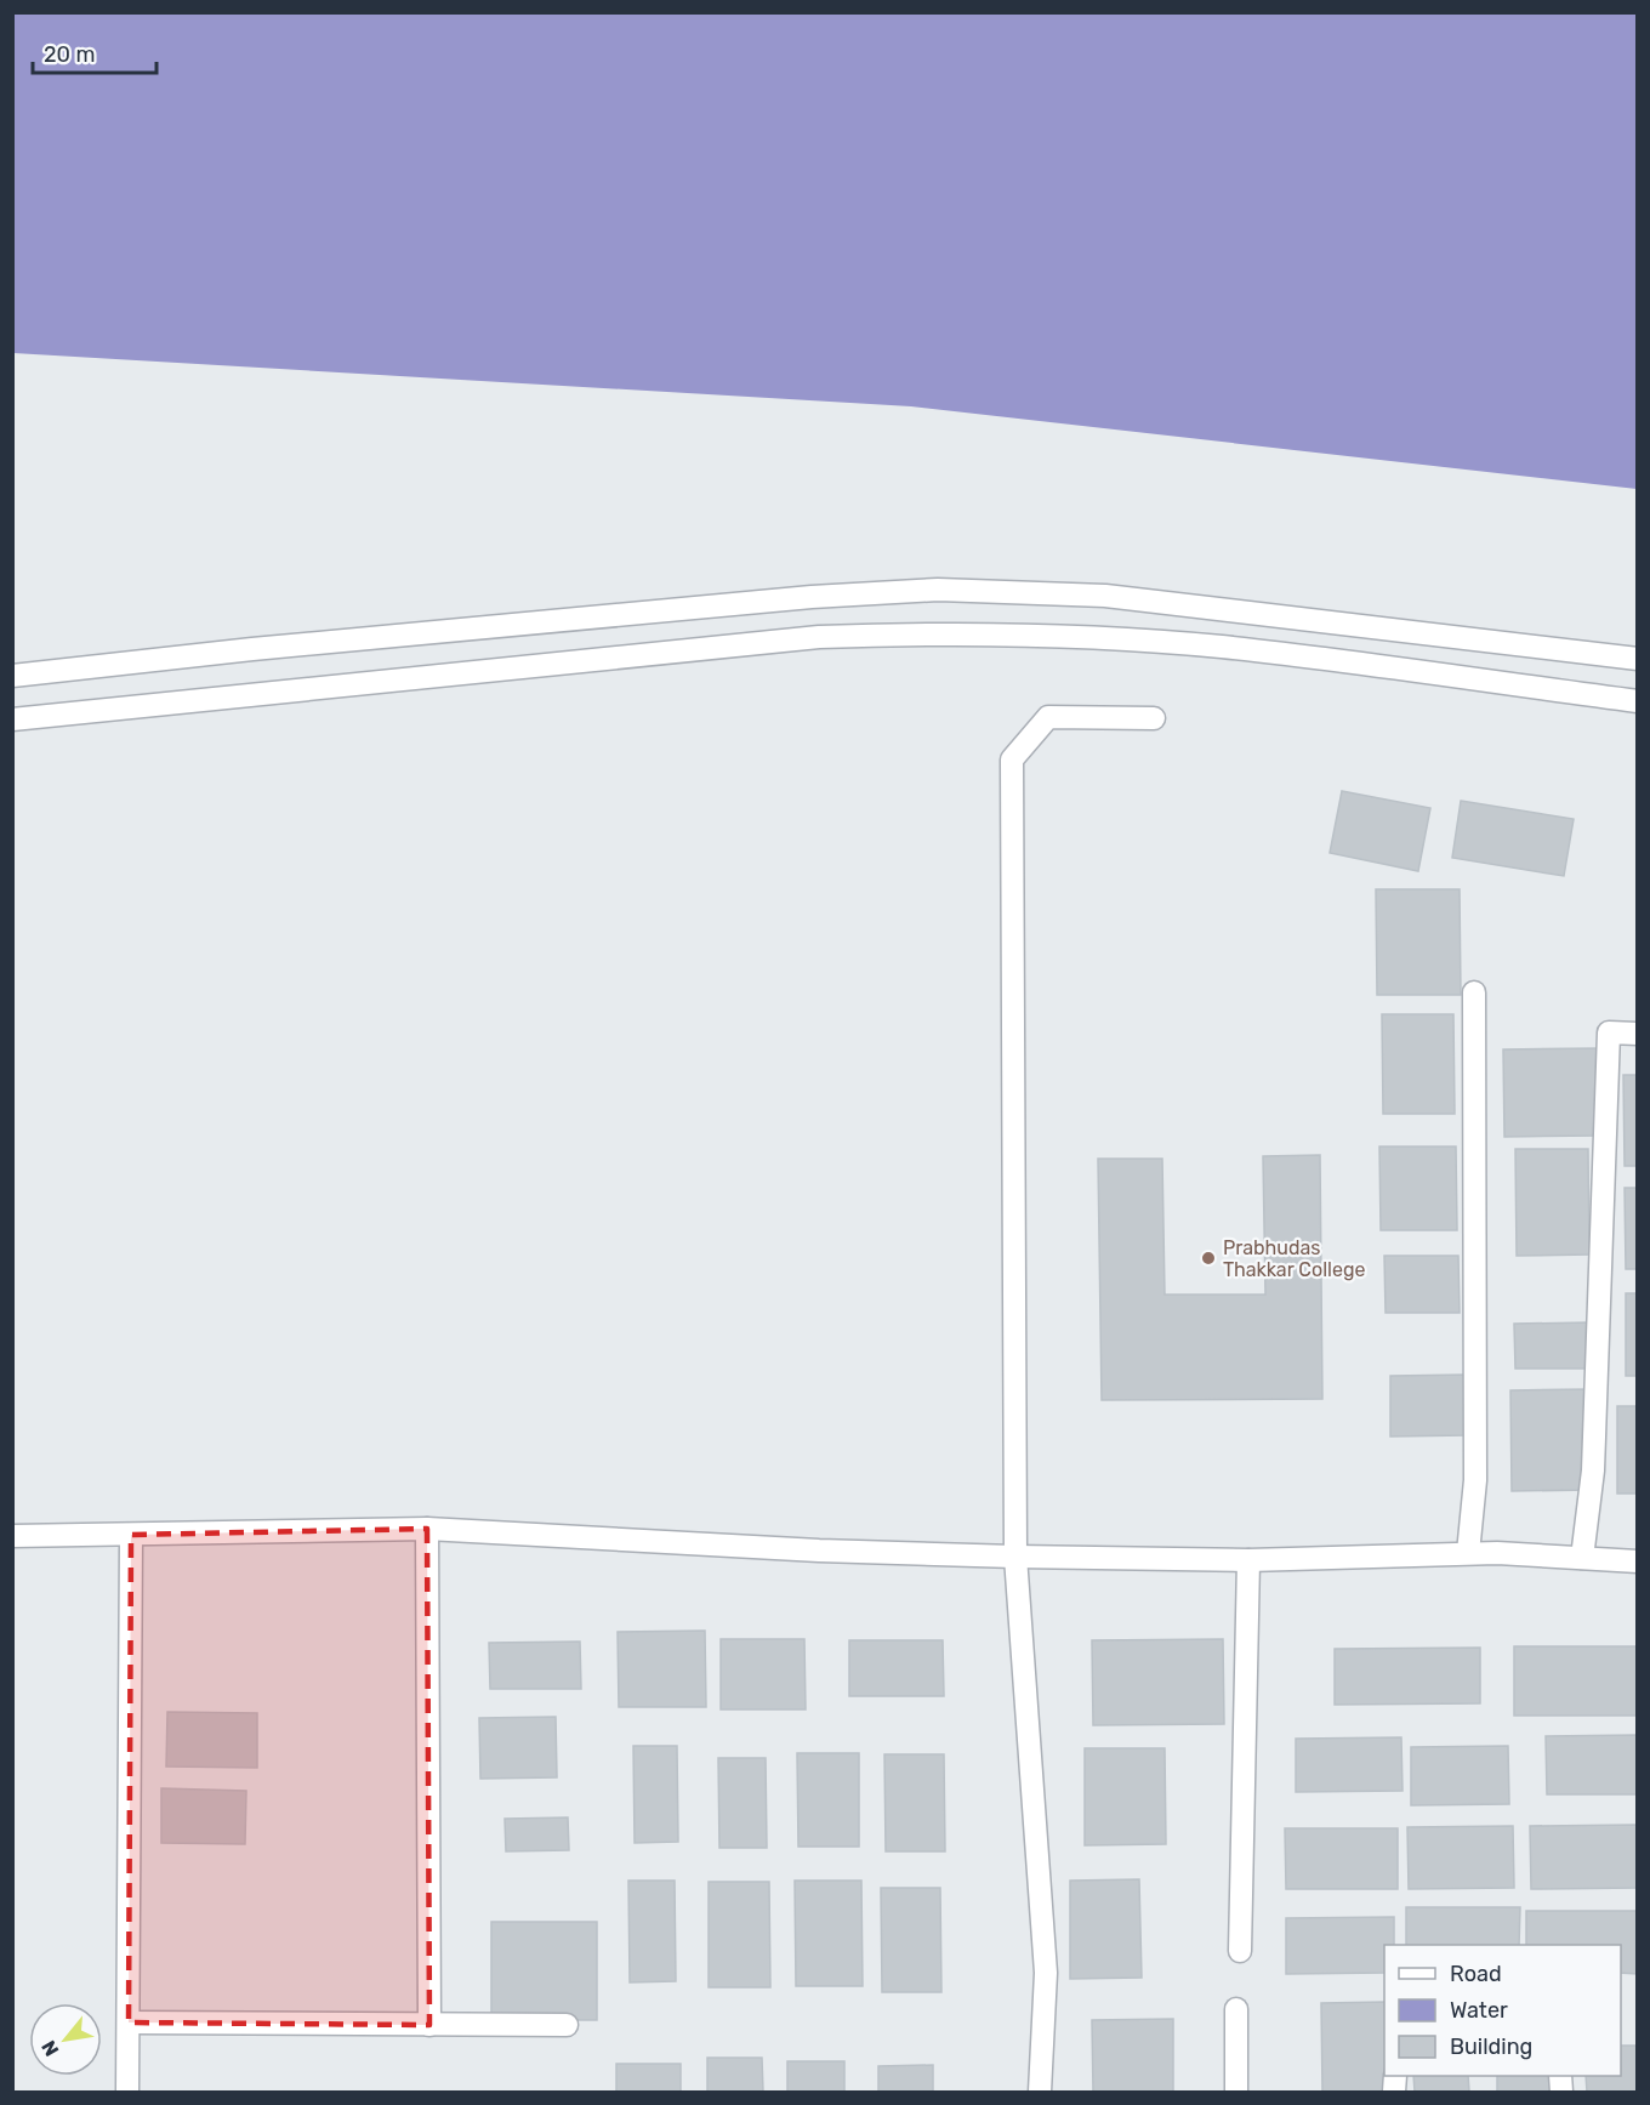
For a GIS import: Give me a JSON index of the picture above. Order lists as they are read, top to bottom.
{
  "places": ["Prabhudas Thakkar College"],
  "legend": ["Road", "Water", "Building"],
  "scale_bar": "20 m",
  "north": "bottom left"
}
